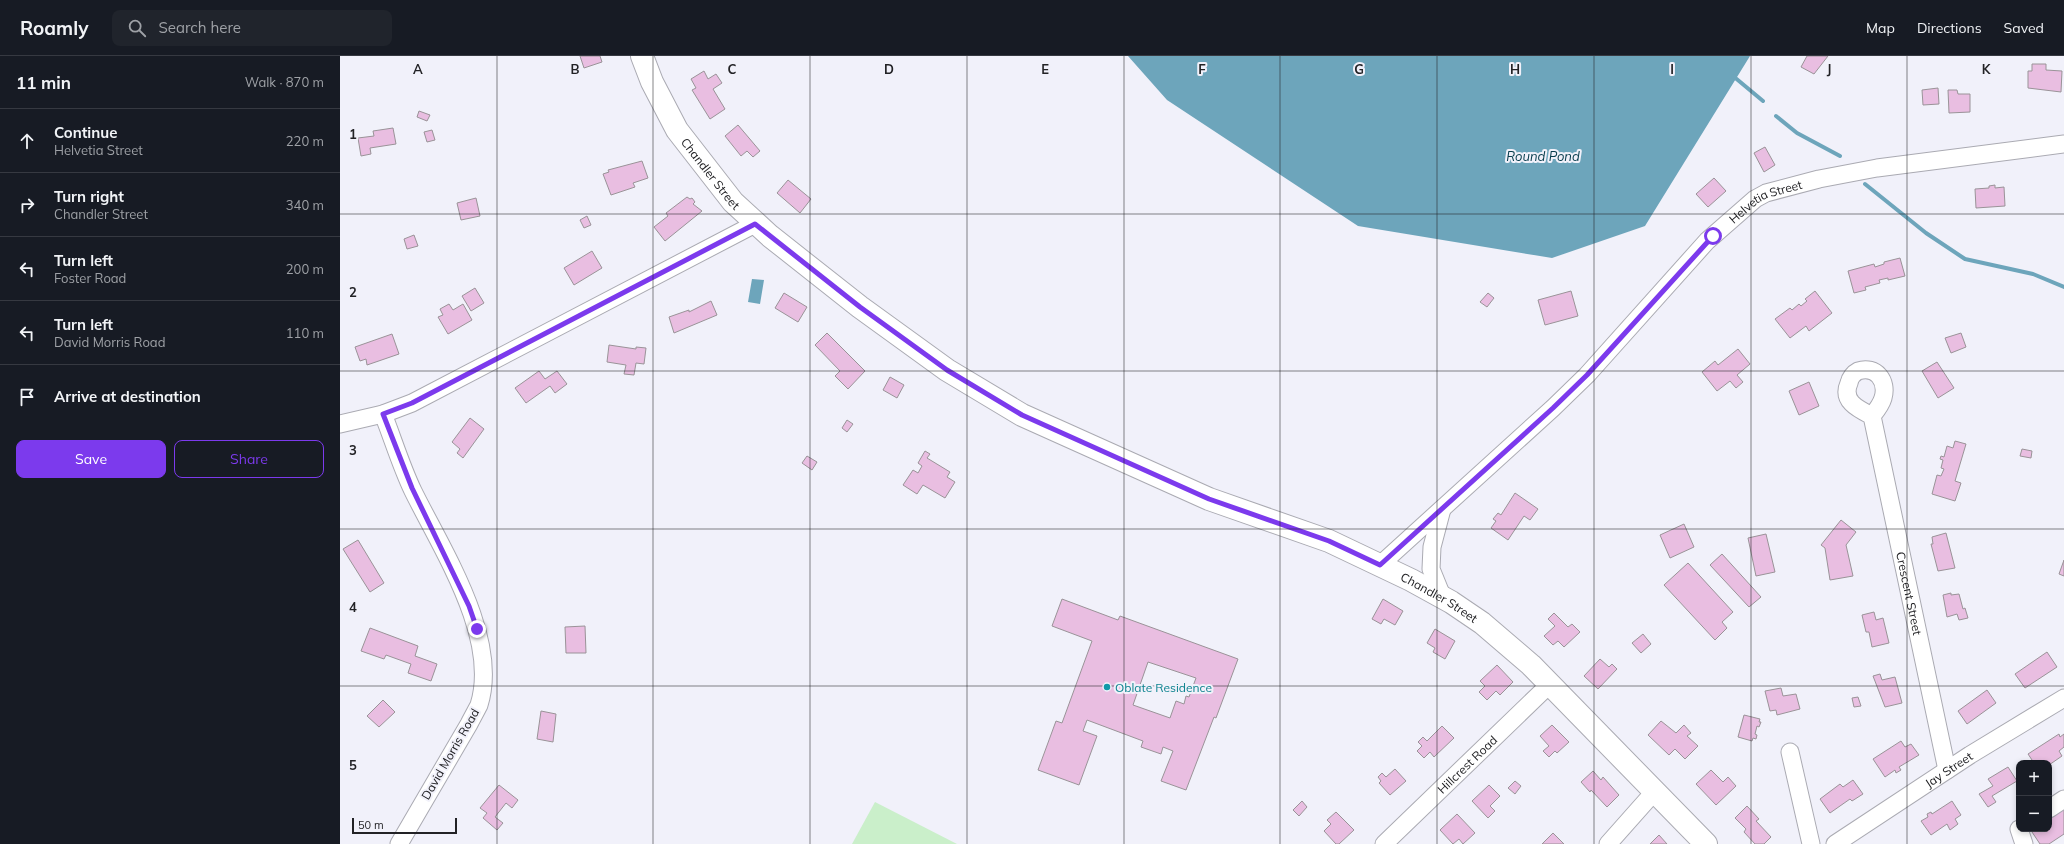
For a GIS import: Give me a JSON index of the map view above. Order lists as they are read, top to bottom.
{
  "streets": {
    "main road": ["Chandler Street"],
    "street": [
      "Helvetia Street",
      "Crescent Street",
      "David Morris Road",
      "Hillcrest Road",
      "Jay Street"
    ]
  },
  "crossings": [
    ["Chandler Street", "Helvetia Street"],
    ["Chandler Street", "Hillcrest Road"],
    ["Crescent Street", "Jay Street"]
  ],
  "water": ["Round Pond"],
  "places": ["Oblate Residence"],
  "scale_bar": "50 m",
  "page": {
    "header": "Roamly",
    "search": "Search here",
    "nav": ["Map", "Directions", "Saved"],
    "heading": ["11 min", "Walk · 870 m"],
    "list": [
      ["Continue", "Helvetia Street", "220 m"],
      ["Turn right", "Chandler Street", "340 m"],
      ["Turn left", "Foster Road", "200 m"],
      ["Turn left", "David Morris Road", "110 m"],
      "Arrive at destination"
    ],
    "buttons": ["Save", "Share"],
    "map_buttons": ["+", "−"],
    "scale": "50 m"
  },
  "grid": {
    "columns": [
      "A",
      "B",
      "C",
      "D",
      "E",
      "F",
      "G",
      "H",
      "I",
      "J",
      "K"
    ],
    "rows": [
      "1",
      "2",
      "3",
      "4",
      "5"
    ]
  }
}
